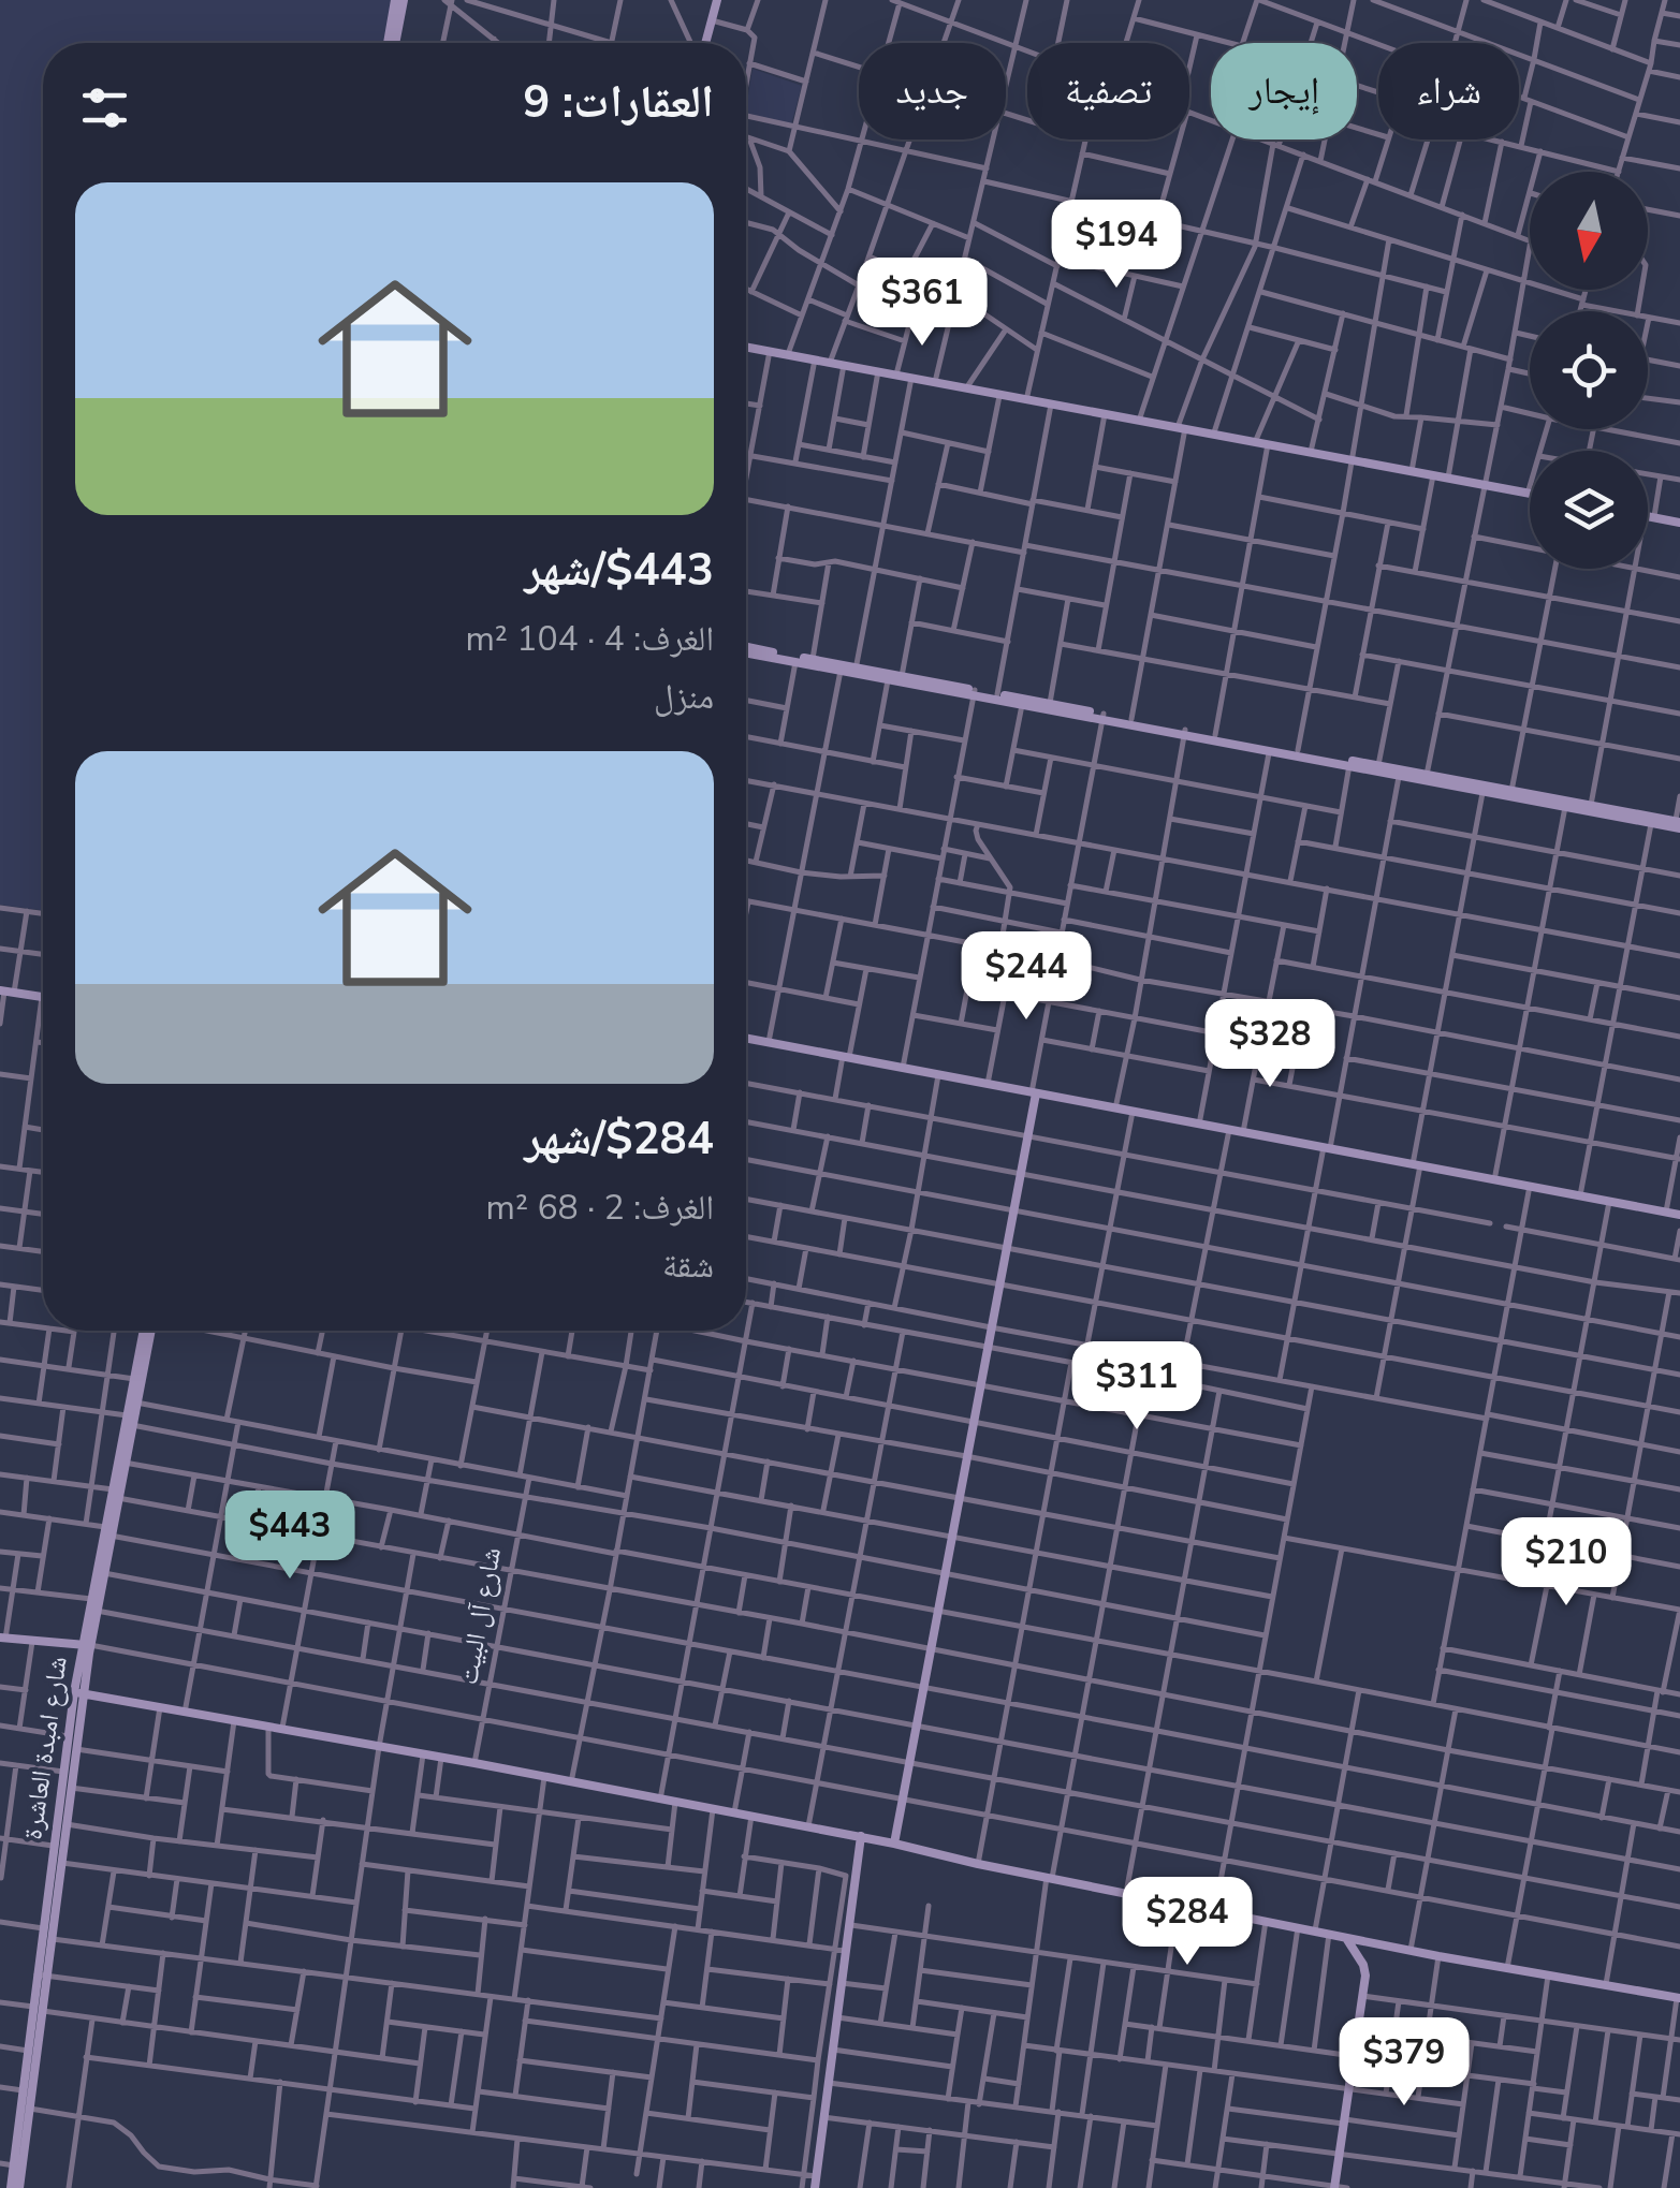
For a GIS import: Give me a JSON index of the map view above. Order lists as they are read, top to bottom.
{
  "streets": {
    "street": ["شارع آل البيت", "شارع امبدة العاشرة"]
  },
  "north": "bottom",
  "page": {
    "chip": [
      "شراء",
      "إيجار",
      "تصفية",
      "جديد"
    ],
    "heading": "العقارات: 9",
    "list": [
      {
        "name": "$443/شهر",
        "note": "الغرف: 4 · 104 m² · منزل"
      },
      {
        "name": "$284/شهر",
        "note": "الغرف: 2 · 68 m² · شقة"
      }
    ],
    "price": [
      "$194",
      "$361",
      "$244",
      "$328",
      "$311",
      "$443",
      "$210",
      "$284",
      "$379"
    ]
  }
}
